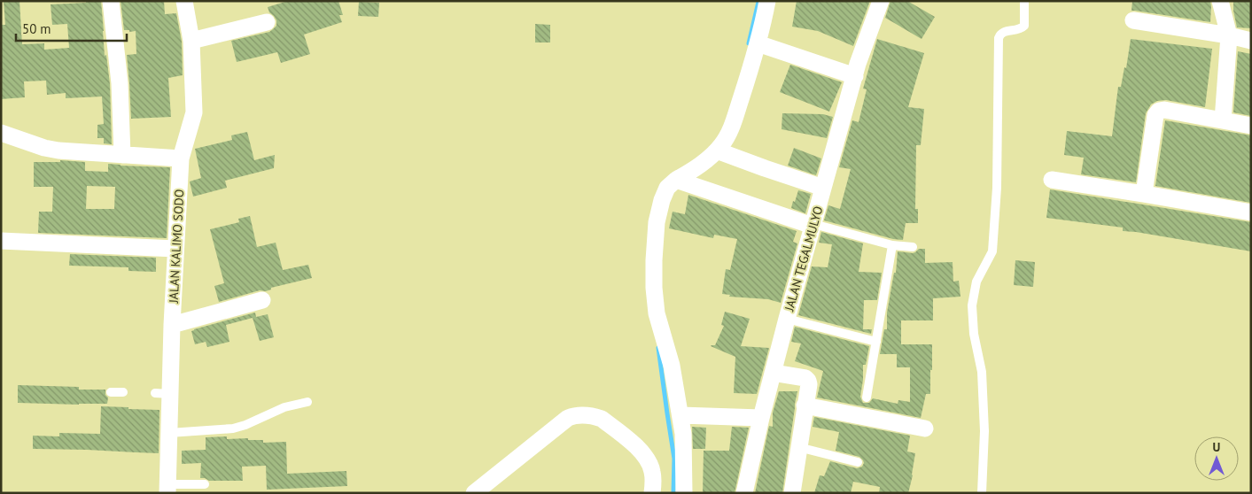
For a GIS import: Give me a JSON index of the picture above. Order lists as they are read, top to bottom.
{
  "streets": {
    "street": ["JALAN KALIMO SODO", "JALAN TEGALMULYO"]
  },
  "scale_bar": "50 m",
  "north": "top"
}
